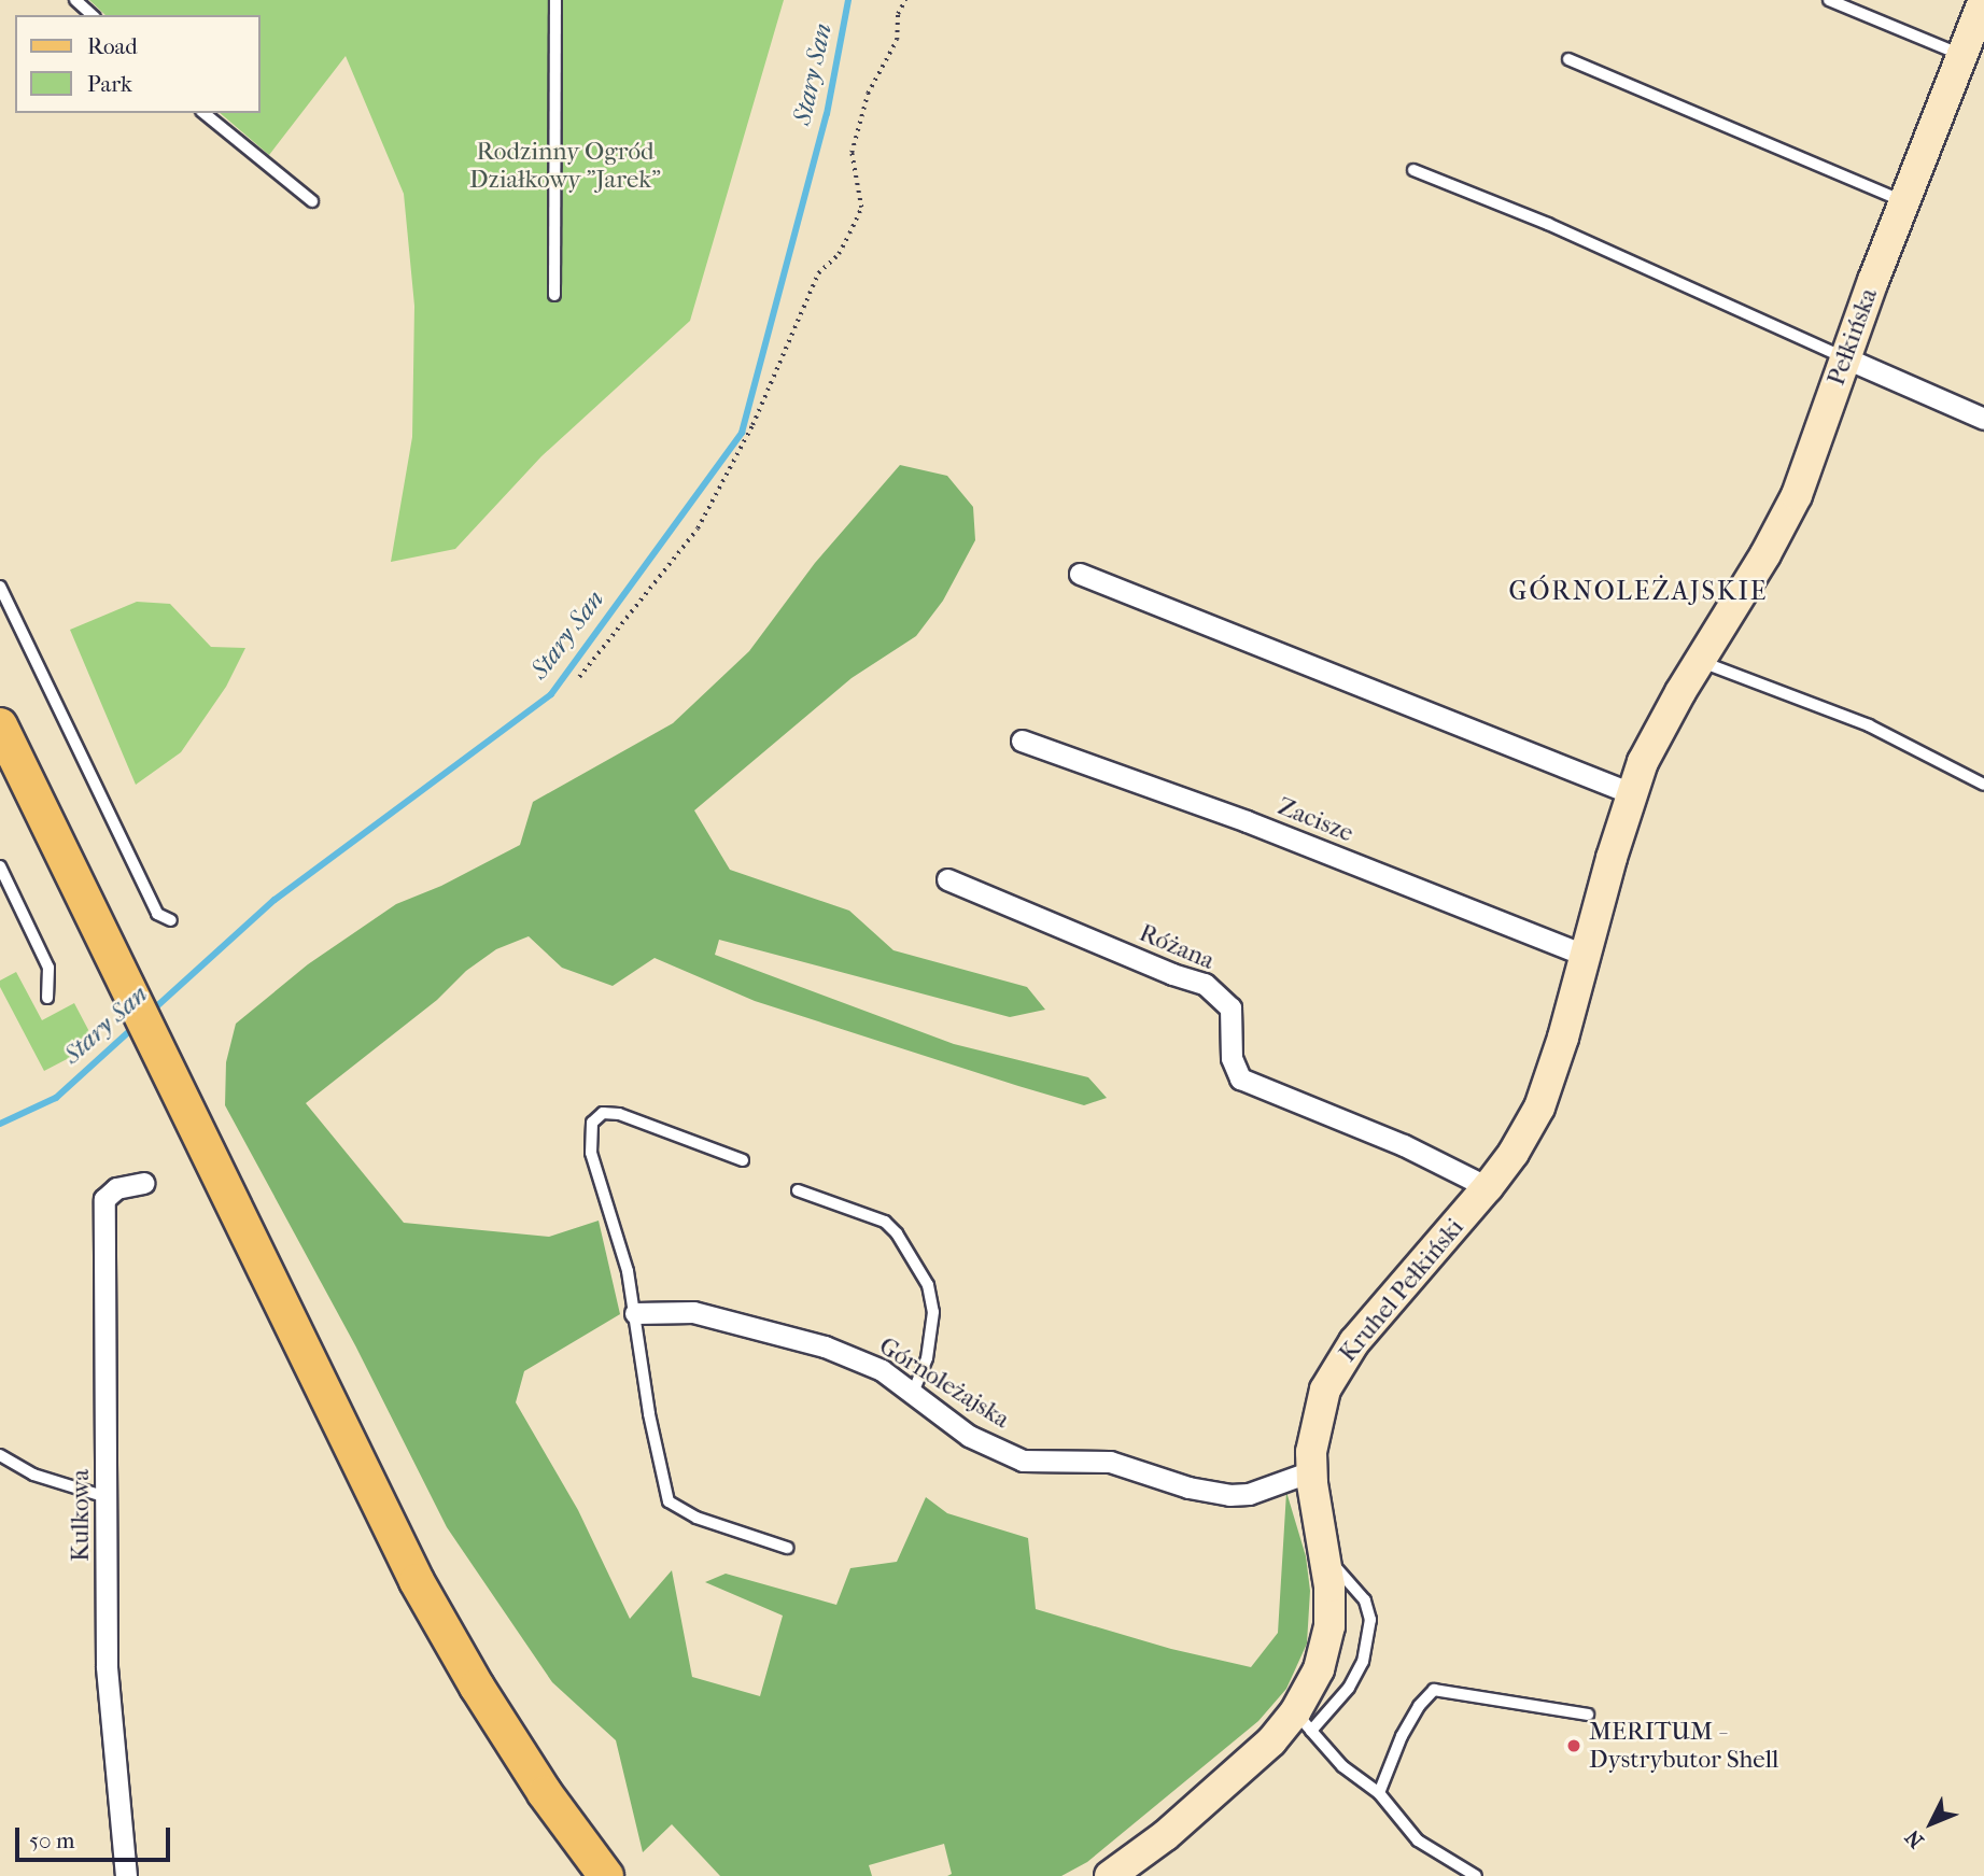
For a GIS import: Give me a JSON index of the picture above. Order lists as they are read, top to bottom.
{
  "streets": {
    "street": [
      "Pełkińska",
      "Zacisze",
      "Różana",
      "Kruhel Pełkiński",
      "Górnoleżajska",
      "Kulkowa"
    ]
  },
  "crossings": [
    ["Pełkińska", "Kruhel Pełkiński"],
    ["Zacisze", "Kruhel Pełkiński"],
    ["Różana", "Kruhel Pełkiński"],
    ["Kruhel Pełkiński", "Górnoleżajska"]
  ],
  "districts": ["GÓRNOLEŻAJSKIE"],
  "water": ["Stary San"],
  "parks": ["Rodzinny Ogród Działkowy \"Jarek\""],
  "places": ["MERITUM - Dystrybutor Shell"],
  "legend": ["Road", "Park"],
  "scale_bar": "50 m",
  "north": "bottom left"
}
